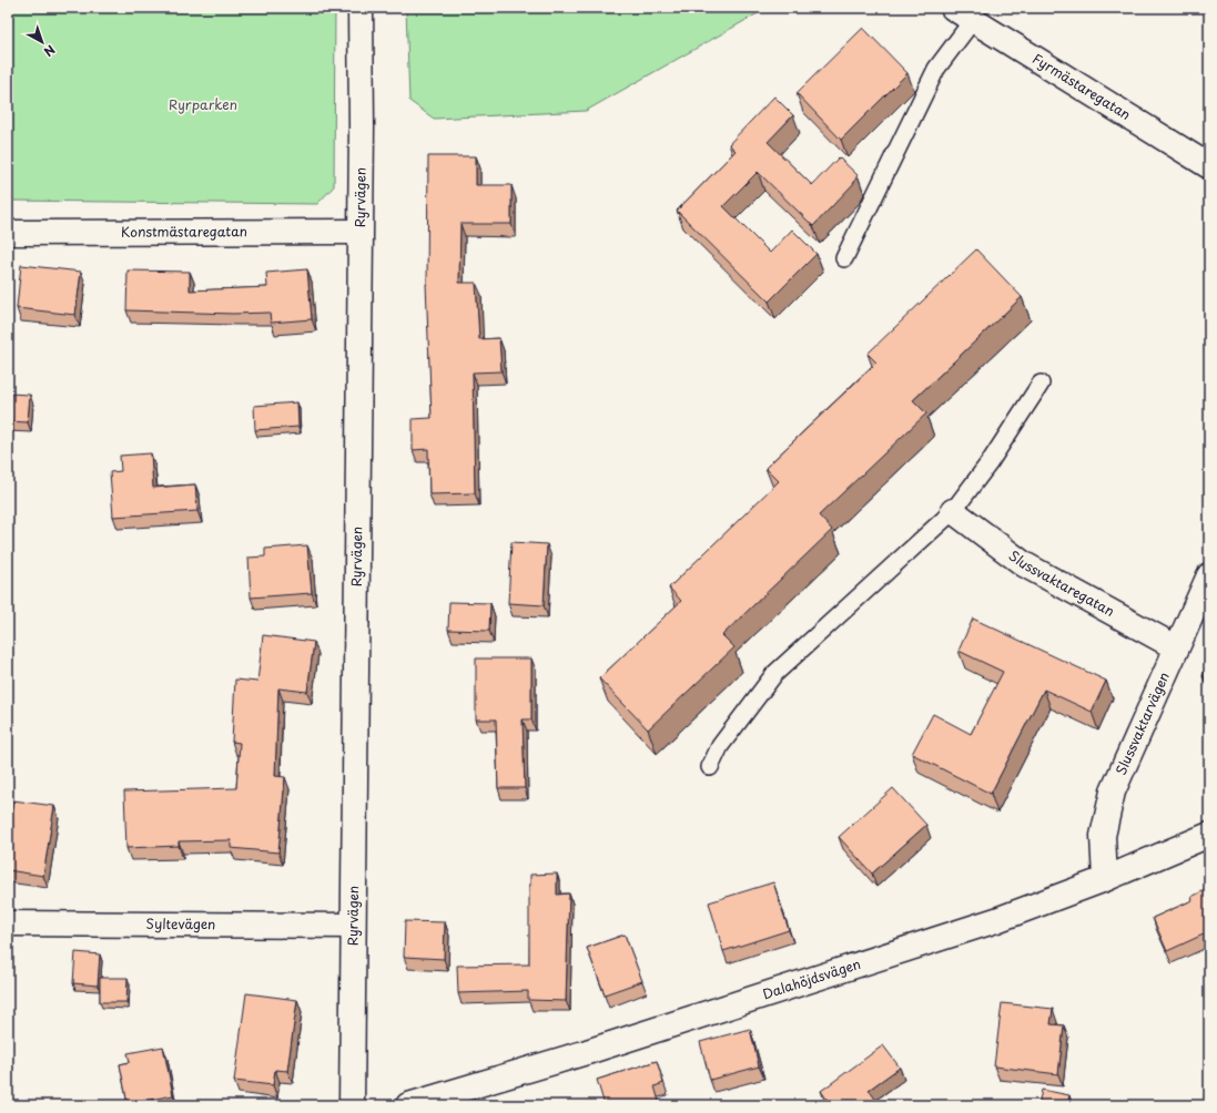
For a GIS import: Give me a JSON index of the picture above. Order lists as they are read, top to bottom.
{
  "streets": {
    "street": [
      "Fyrmästaregatan",
      "Ryrvägen",
      "Konstmästaregatan",
      "Slussvaktaregatan",
      "Slussvaktarvägen",
      "Syltevägen",
      "Dalahöjdsvägen"
    ]
  },
  "crossings": [
    ["Ryrvägen", "Konstmästaregatan"],
    ["Ryrvägen", "Syltevägen"],
    ["Slussvaktaregatan", "Slussvaktarvägen"],
    ["Slussvaktarvägen", "Dalahöjdsvägen"]
  ],
  "parks": ["Ryrparken"],
  "north": "bottom right"
}
